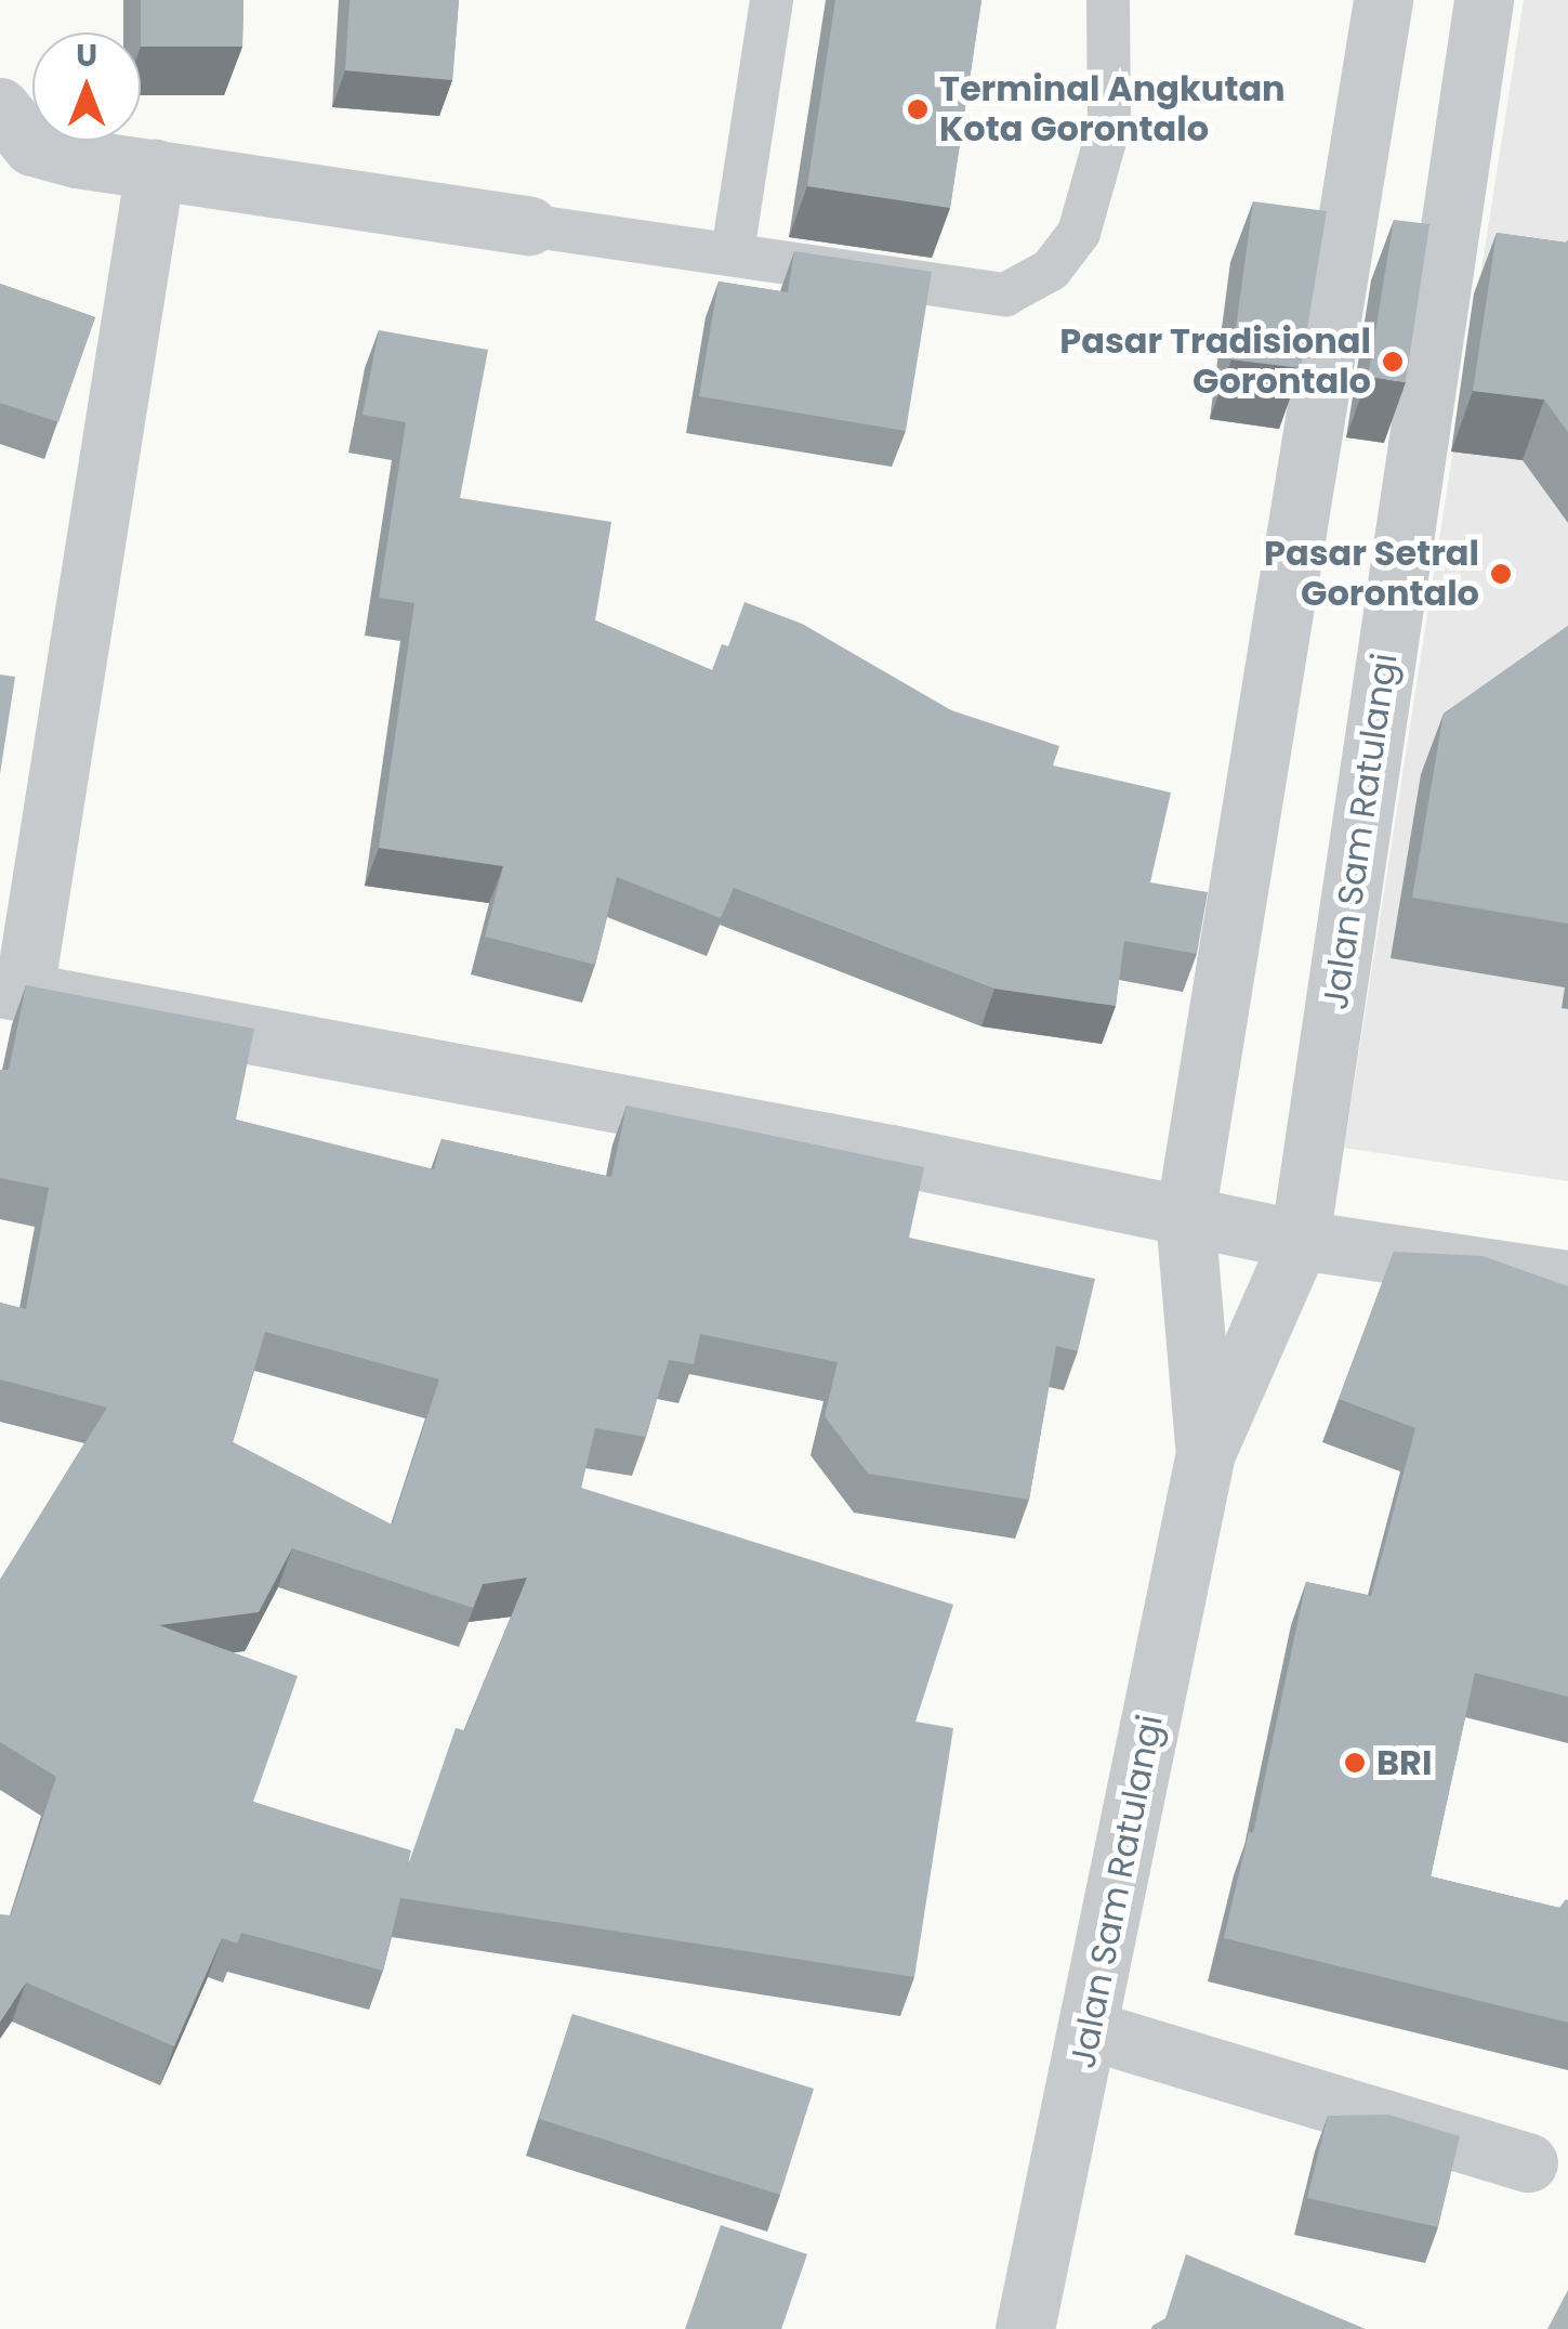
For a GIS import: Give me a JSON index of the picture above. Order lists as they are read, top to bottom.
{
  "streets": {
    "street": ["Jalan Sam Ratulangi"]
  },
  "places": [
    "Terminal Angkutan Kota Gorontalo",
    "Pasar Tradisional Gorontalo",
    "Pasar Setral Gorontalo",
    "BRI"
  ],
  "north": "top"
}
